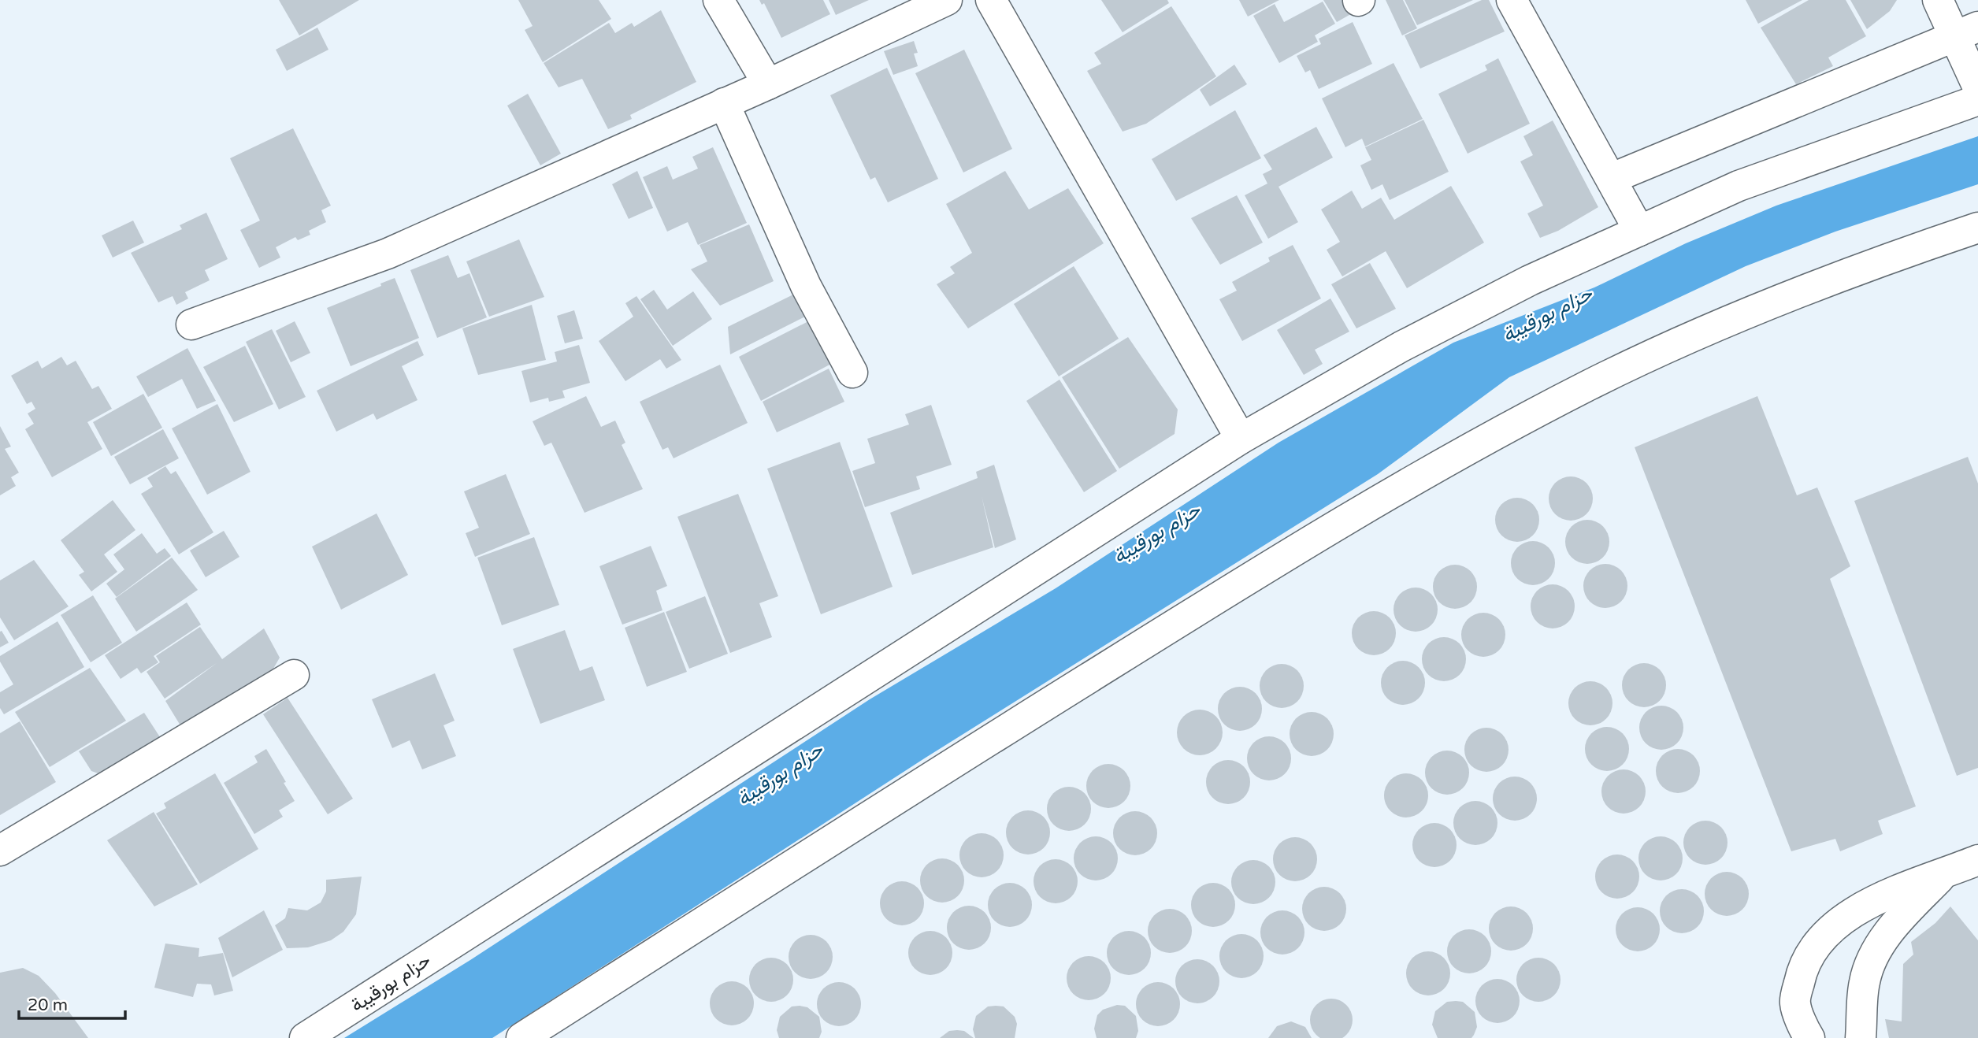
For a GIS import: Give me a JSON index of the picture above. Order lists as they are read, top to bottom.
{
  "streets": {
    "main road": ["حزام بورقيبة"]
  },
  "water": ["حزام بورقيبة"],
  "scale_bar": "20 m"
}
